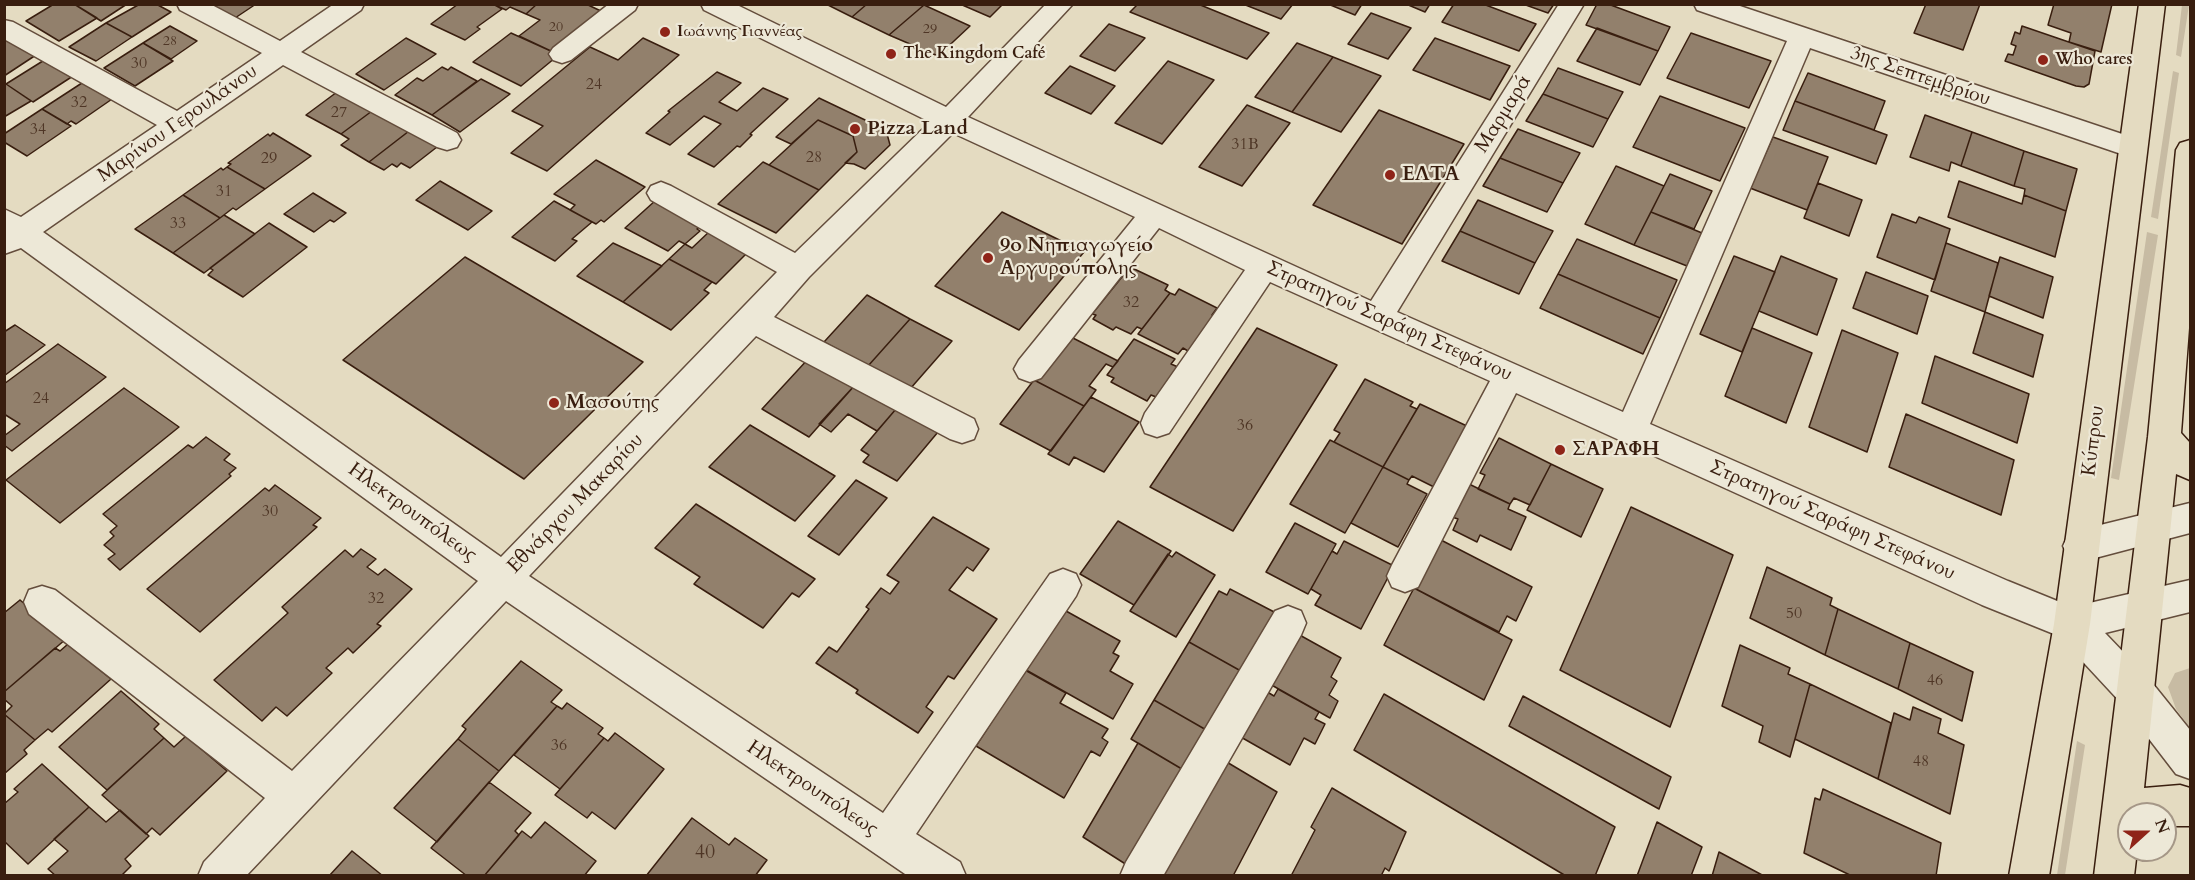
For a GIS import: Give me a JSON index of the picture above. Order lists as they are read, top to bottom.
{
  "streets": {
    "main road": ["Κύπρου"],
    "street": [
      "3ης Σεπτεμβρίου",
      "Μαρμαρά",
      "Μαρίνου Γερουλάνου",
      "Στρατηγού Σαράφη Στεφάνου",
      "Εθνάρχου Μακαρίου",
      "Ηλεκτρουπόλεως"
    ]
  },
  "crossings": [
    ["3ης Σεπτεμβρίου", "Κύπρου"],
    ["Μαρμαρά", "Στρατηγού Σαράφη Στεφάνου"],
    ["Μαρίνου Γερουλάνου", "Ηλεκτρουπόλεως"],
    ["Στρατηγού Σαράφη Στεφάνου", "Κύπρου"],
    ["Στρατηγού Σαράφη Στεφάνου", "Εθνάρχου Μακαρίου"],
    ["Εθνάρχου Μακαρίου", "Ηλεκτρουπόλεως"]
  ],
  "places": [
    "Ιωάννης Γιαννέας",
    "The Kingdom Café",
    "Who cares",
    "Pizza Land",
    "ΕΛΤΑ",
    "9ο Νηπιαγωγείο Αργυρούπολης",
    "Μασούτης",
    "ΣΑΡΑΦΗ"
  ],
  "house_numbers": [
    "20",
    "29",
    "28",
    "30",
    "24",
    "32",
    "27",
    "34",
    "31Β",
    "28",
    "29",
    "31",
    "33",
    "32",
    "24",
    "36",
    "30",
    "32",
    "50",
    "46",
    "36",
    "48",
    "40"
  ],
  "north": "right"
}
